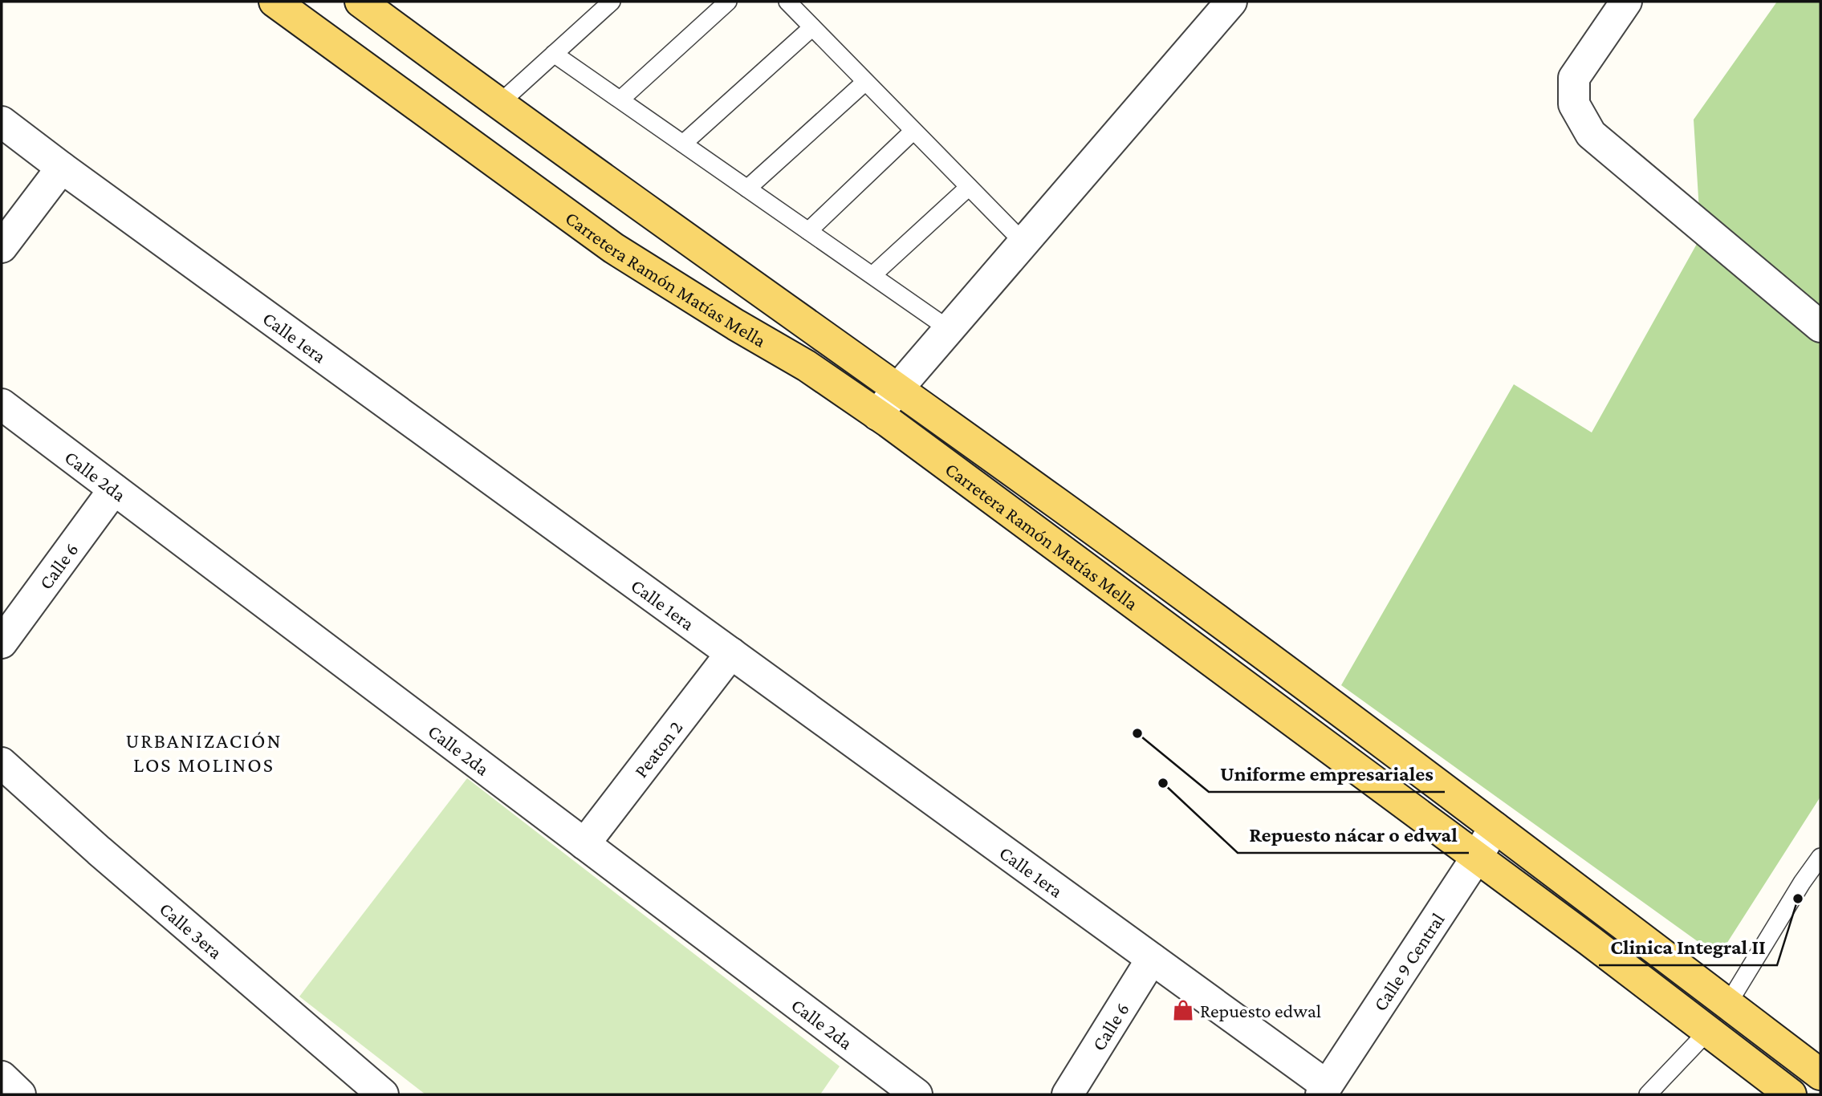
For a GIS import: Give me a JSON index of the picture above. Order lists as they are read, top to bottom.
{
  "streets": {
    "main road": ["Carretera Ramón Matías Mella"],
    "street": [
      "Calle 1era",
      "Calle 2da",
      "Calle 6",
      "Peaton 2",
      "Calle 3era",
      "Calle 9 Central"
    ]
  },
  "crossings": [
    ["Carretera Ramón Matías Mella", "Calle 9 Central"],
    ["Calle 1era", "Calle 6"],
    ["Calle 1era", "Peaton 2"],
    ["Calle 1era", "Calle 9 Central"],
    ["Calle 2da", "Calle 6"],
    ["Calle 2da", "Peaton 2"]
  ],
  "districts": ["URBANIZACIÓN LOS MOLINOS"],
  "places": {
    "other": ["Uniforme empresariales", "Repuesto nácar o edwal", "Clinica Integral II"],
    "shop": ["Repuesto edwal"]
  }
}
